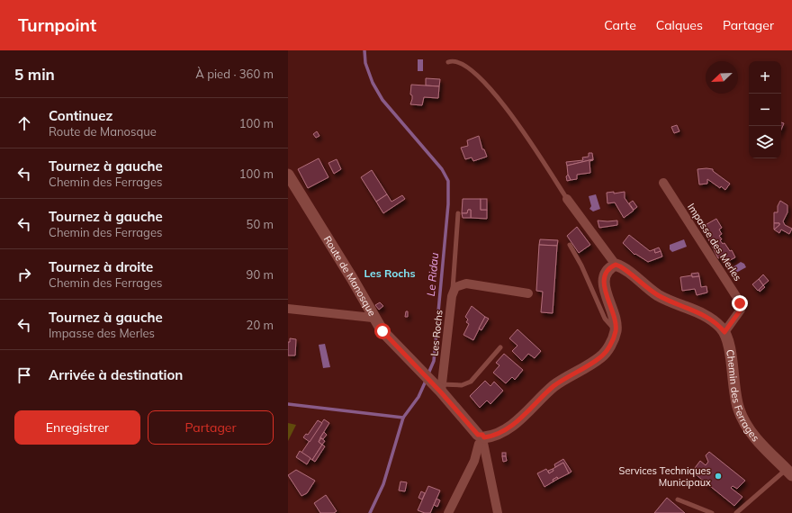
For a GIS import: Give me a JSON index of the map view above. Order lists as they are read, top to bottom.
{
  "streets": {
    "street": [
      "Impasse des Merles",
      "Route de Manosque",
      "Les Rochs",
      "Chemin des Ferrages"
    ]
  },
  "crossings": [
    ["Impasse des Merles", "Chemin des Ferrages"],
    ["Route de Manosque", "Les Rochs"]
  ],
  "districts": ["Les Rochs"],
  "water": ["Le Ridau"],
  "places": ["Services Techniques Municipaux"],
  "north": "bottom left",
  "page": {
    "header": "Turnpoint",
    "nav": ["Carte", "Calques", "Partager"],
    "heading": ["5 min", "À pied · 360 m"],
    "map_buttons": ["+", "−"],
    "list": [
      ["Continuez", "Route de Manosque", "100 m"],
      ["Tournez à gauche", "Chemin des Ferrages", "100 m"],
      ["Tournez à gauche", "Chemin des Ferrages", "50 m"],
      ["Tournez à droite", "Chemin des Ferrages", "90 m"],
      ["Tournez à gauche", "Impasse des Merles", "20 m"],
      "Arrivée à destination"
    ],
    "buttons": ["Enregistrer", "Partager"]
  }
}
